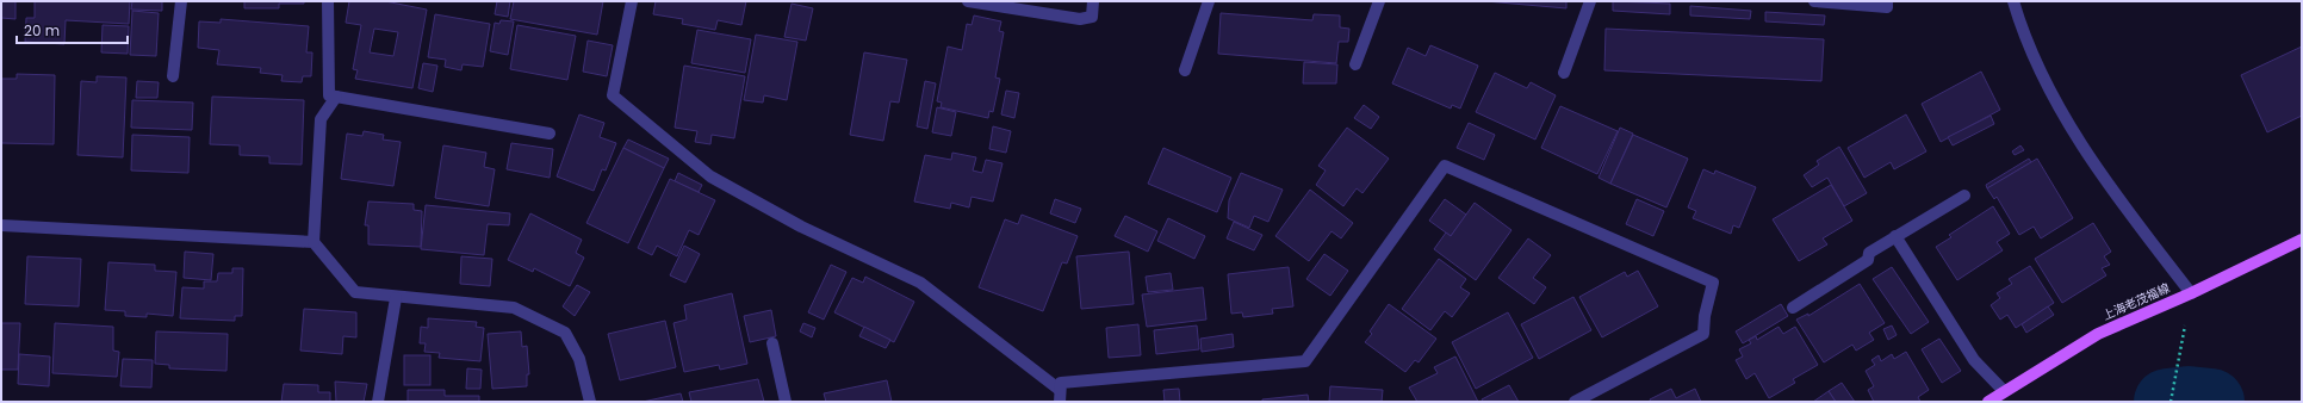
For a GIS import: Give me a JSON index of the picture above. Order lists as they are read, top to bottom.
{
  "streets": {
    "main road": ["上海老茂福線"]
  },
  "scale_bar": "20 m"
}
